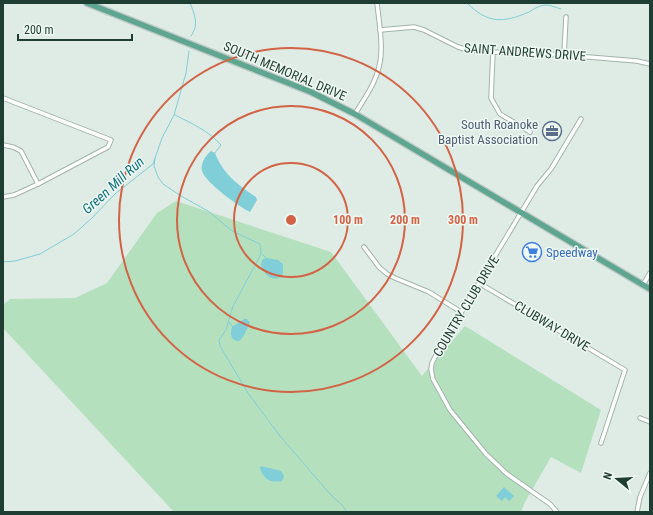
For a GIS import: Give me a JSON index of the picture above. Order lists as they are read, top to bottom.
{
  "streets": {
    "main road": ["SOUTH MEMORIAL DRIVE"],
    "street": ["SAINT ANDREWS DRIVE", "COUNTRY CLUB DRIVE", "CLUBWAY DRIVE"]
  },
  "crossings": [
    ["SOUTH MEMORIAL DRIVE", "COUNTRY CLUB DRIVE"],
    ["COUNTRY CLUB DRIVE", "CLUBWAY DRIVE"]
  ],
  "water": ["Green Mill Run"],
  "places": {
    "office": ["South Roanoke Baptist Association"],
    "supermarket": ["Speedway"]
  },
  "scale_bar": "200 m",
  "north": "left",
  "rings": ["100 m", "200 m", "300 m"]
}
